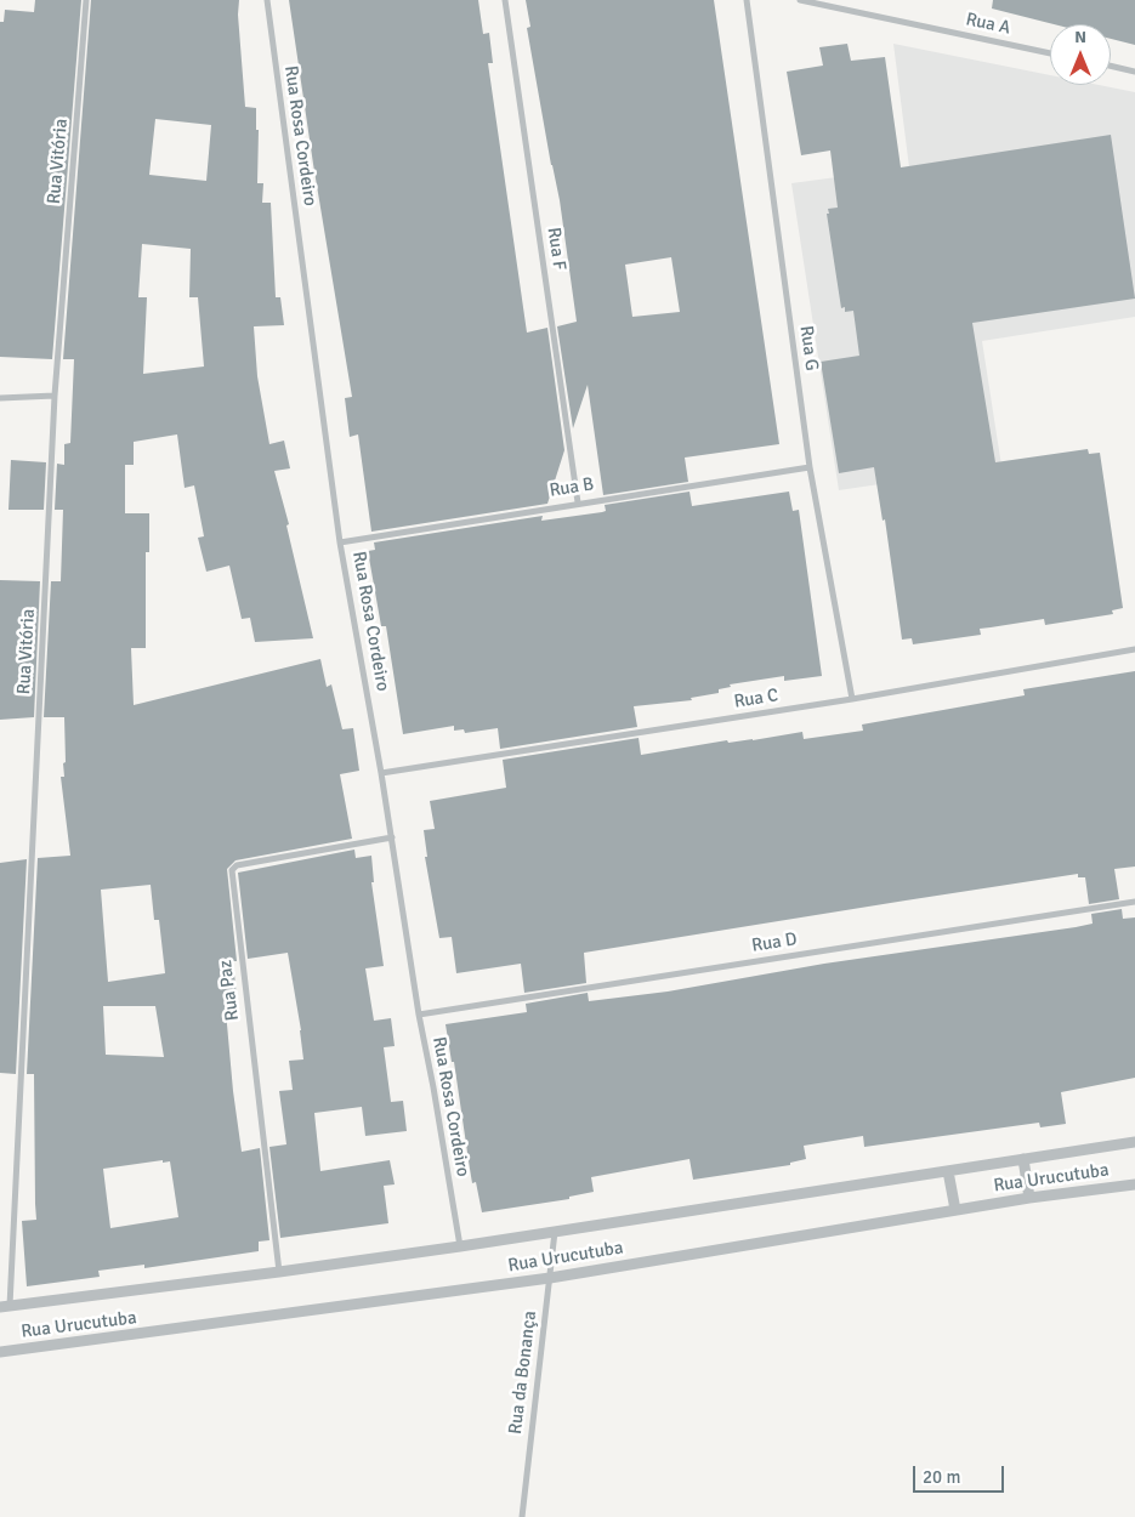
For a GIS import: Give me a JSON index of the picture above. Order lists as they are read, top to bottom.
{
  "streets": {
    "street": [
      "Rua A",
      "Rua Rosa Cordeiro",
      "Rua Vitória",
      "Rua F",
      "Rua G",
      "Rua B",
      "Rua C",
      "Rua D",
      "Rua Paz",
      "Rua Urucutuba",
      "Rua da Bonança"
    ]
  },
  "crossings": [
    ["Rua Rosa Cordeiro", "Rua B"],
    ["Rua Rosa Cordeiro", "Rua C"],
    ["Rua Rosa Cordeiro", "Rua D"],
    ["Rua Rosa Cordeiro", "Rua Paz"],
    ["Rua Rosa Cordeiro", "Rua Urucutuba"],
    ["Rua Vitória", "Rua Urucutuba"],
    ["Rua F", "Rua B"],
    ["Rua G", "Rua B"],
    ["Rua G", "Rua C"],
    ["Rua Paz", "Rua Urucutuba"],
    ["Rua Urucutuba", "Rua da Bonança"]
  ],
  "scale_bar": "20 m",
  "north": "top"
}
